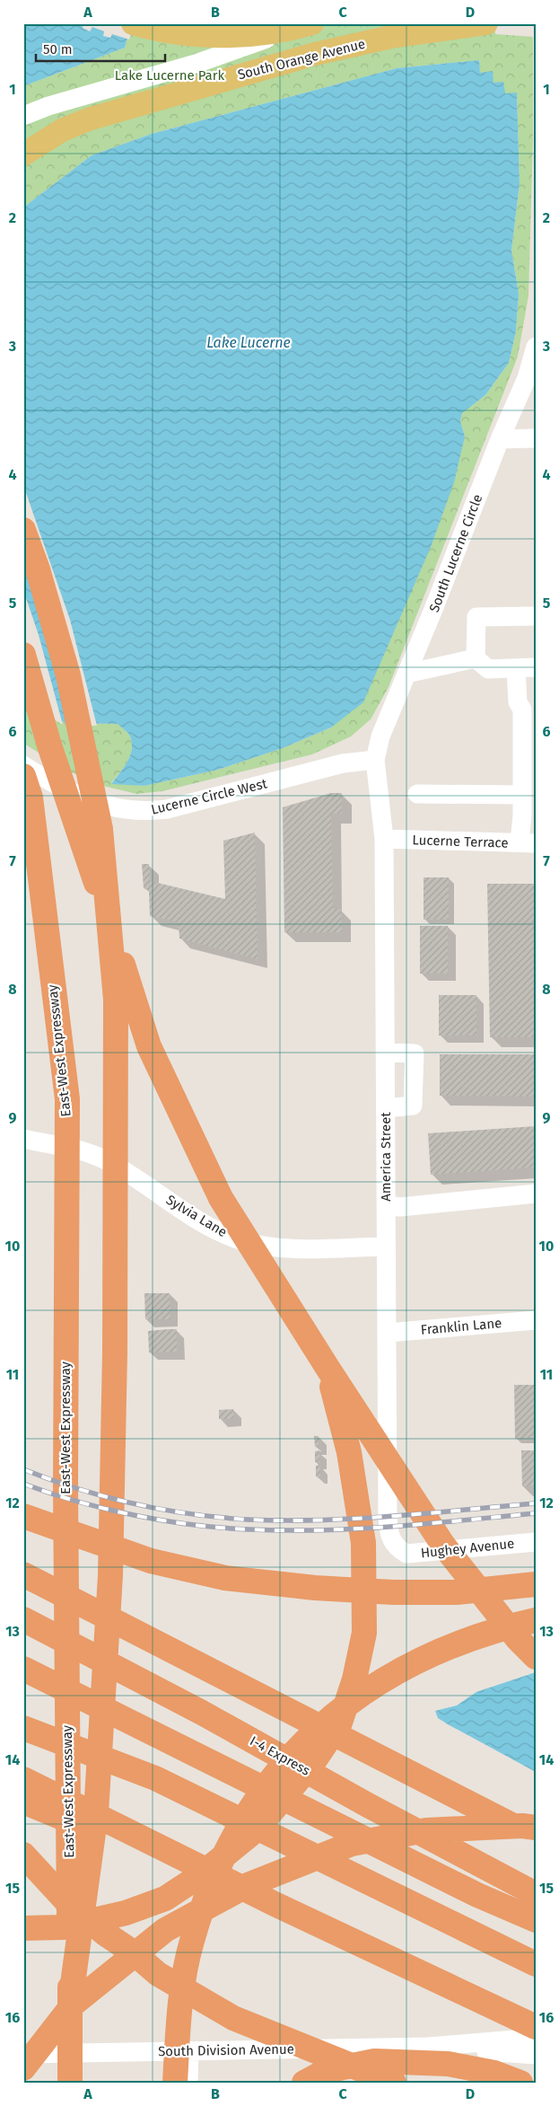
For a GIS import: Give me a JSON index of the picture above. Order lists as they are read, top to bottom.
{
  "streets": {
    "highway": ["East-West Expressway", "I-4 Express"],
    "main road": ["South Orange Avenue"],
    "street": [
      "South Lucerne Circle",
      "Lucerne Circle West",
      "Lucerne Terrace",
      "America Street",
      "Sylvia Lane",
      "Franklin Lane",
      "Hughey Avenue",
      "South Division Avenue"
    ]
  },
  "crossings": [
    ["South Lucerne Circle", "Lucerne Circle West"],
    ["South Lucerne Circle", "America Street"],
    ["Lucerne Circle West", "America Street"],
    ["Lucerne Terrace", "America Street"],
    ["America Street", "Sylvia Lane"],
    ["America Street", "Franklin Lane"],
    ["America Street", "Hughey Avenue"]
  ],
  "water": ["Lake Lucerne"],
  "parks": ["Lake Lucerne Park"],
  "scale_bar": "50 m",
  "grid": {
    "columns": [
      "A",
      "B",
      "C",
      "D"
    ],
    "rows": [
      "1",
      "2",
      "3",
      "4",
      "5",
      "6",
      "7",
      "8",
      "9",
      "10",
      "11",
      "12",
      "13",
      "14",
      "15",
      "16"
    ]
  }
}
